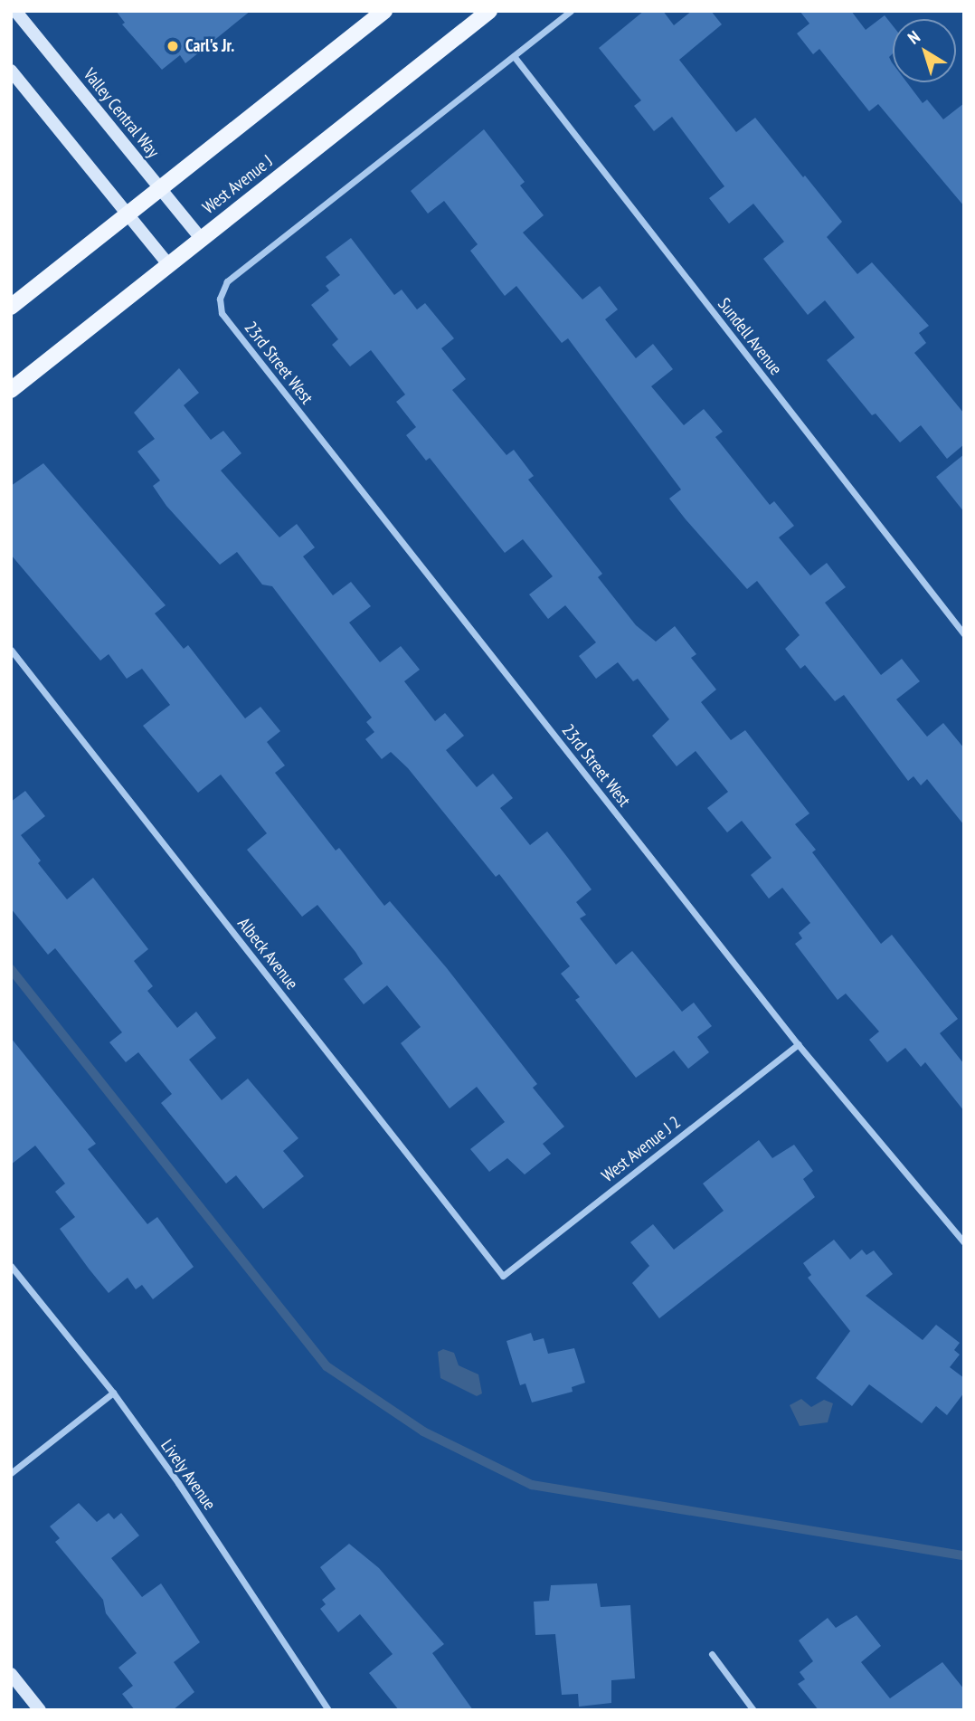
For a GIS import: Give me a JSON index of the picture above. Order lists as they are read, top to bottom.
{
  "streets": {
    "main road": ["West Avenue J"],
    "street": [
      "Valley Central Way",
      "Sundell Avenue",
      "23rd Street West",
      "Albeck Avenue",
      "West Avenue J 2",
      "Lively Avenue"
    ]
  },
  "crossings": [
    ["Valley Central Way", "West Avenue J"],
    ["Sundell Avenue", "23rd Street West"],
    ["23rd Street West", "West Avenue J 2"],
    ["Albeck Avenue", "West Avenue J 2"]
  ],
  "places": ["Carl's Jr."],
  "north": "top left"
}
